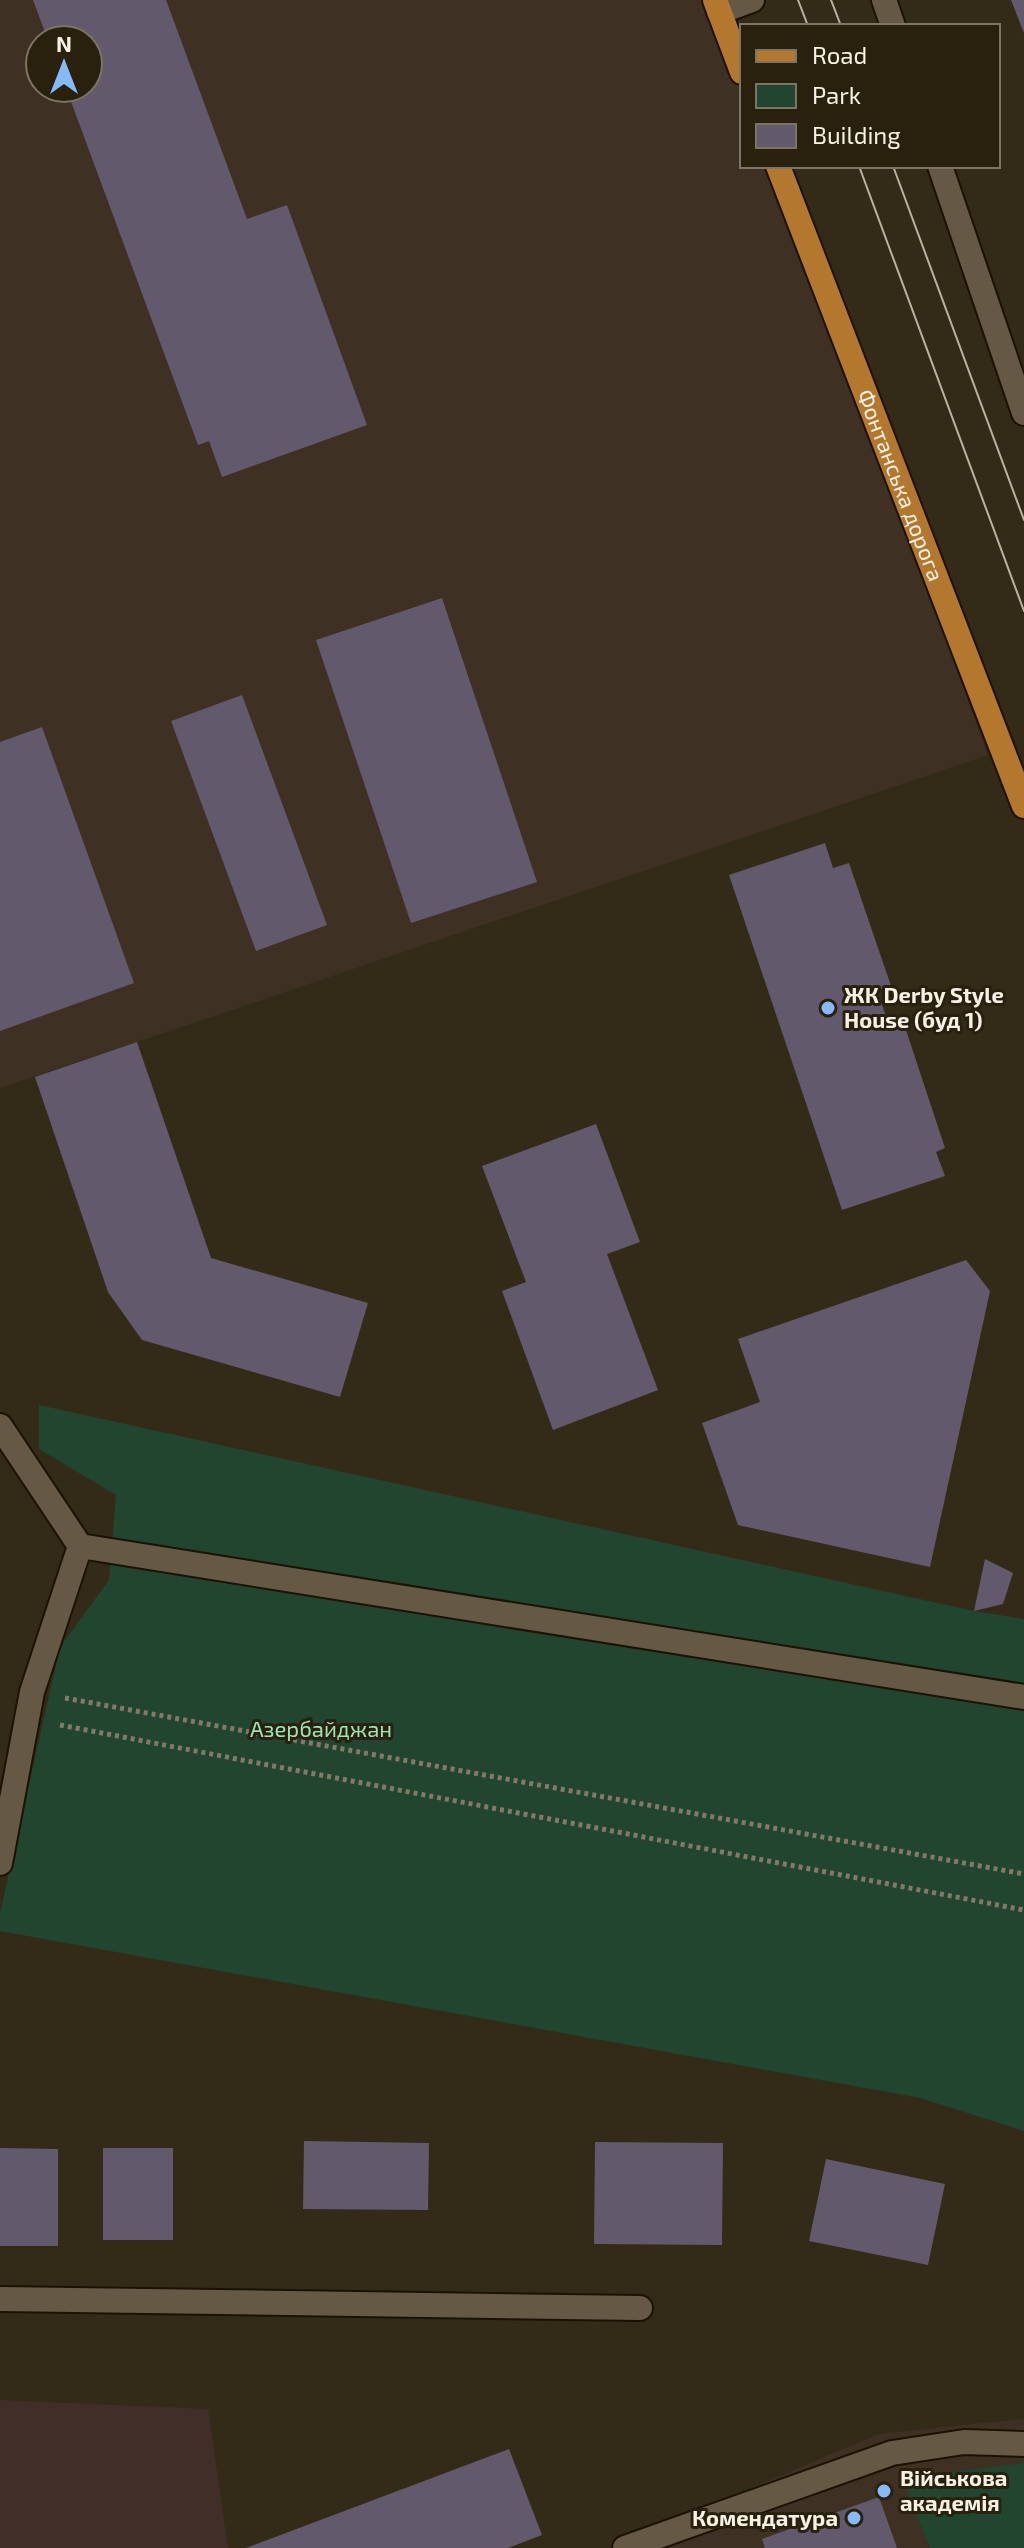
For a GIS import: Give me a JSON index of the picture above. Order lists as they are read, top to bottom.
{
  "streets": {
    "main road": ["Фонтанська дорога"]
  },
  "parks": ["Азербайджан"],
  "places": ["ЖК Derby Style House (буд 1)", "Військова академія", "Комендатура"],
  "legend": ["Road", "Park", "Building"],
  "north": "top"
}
